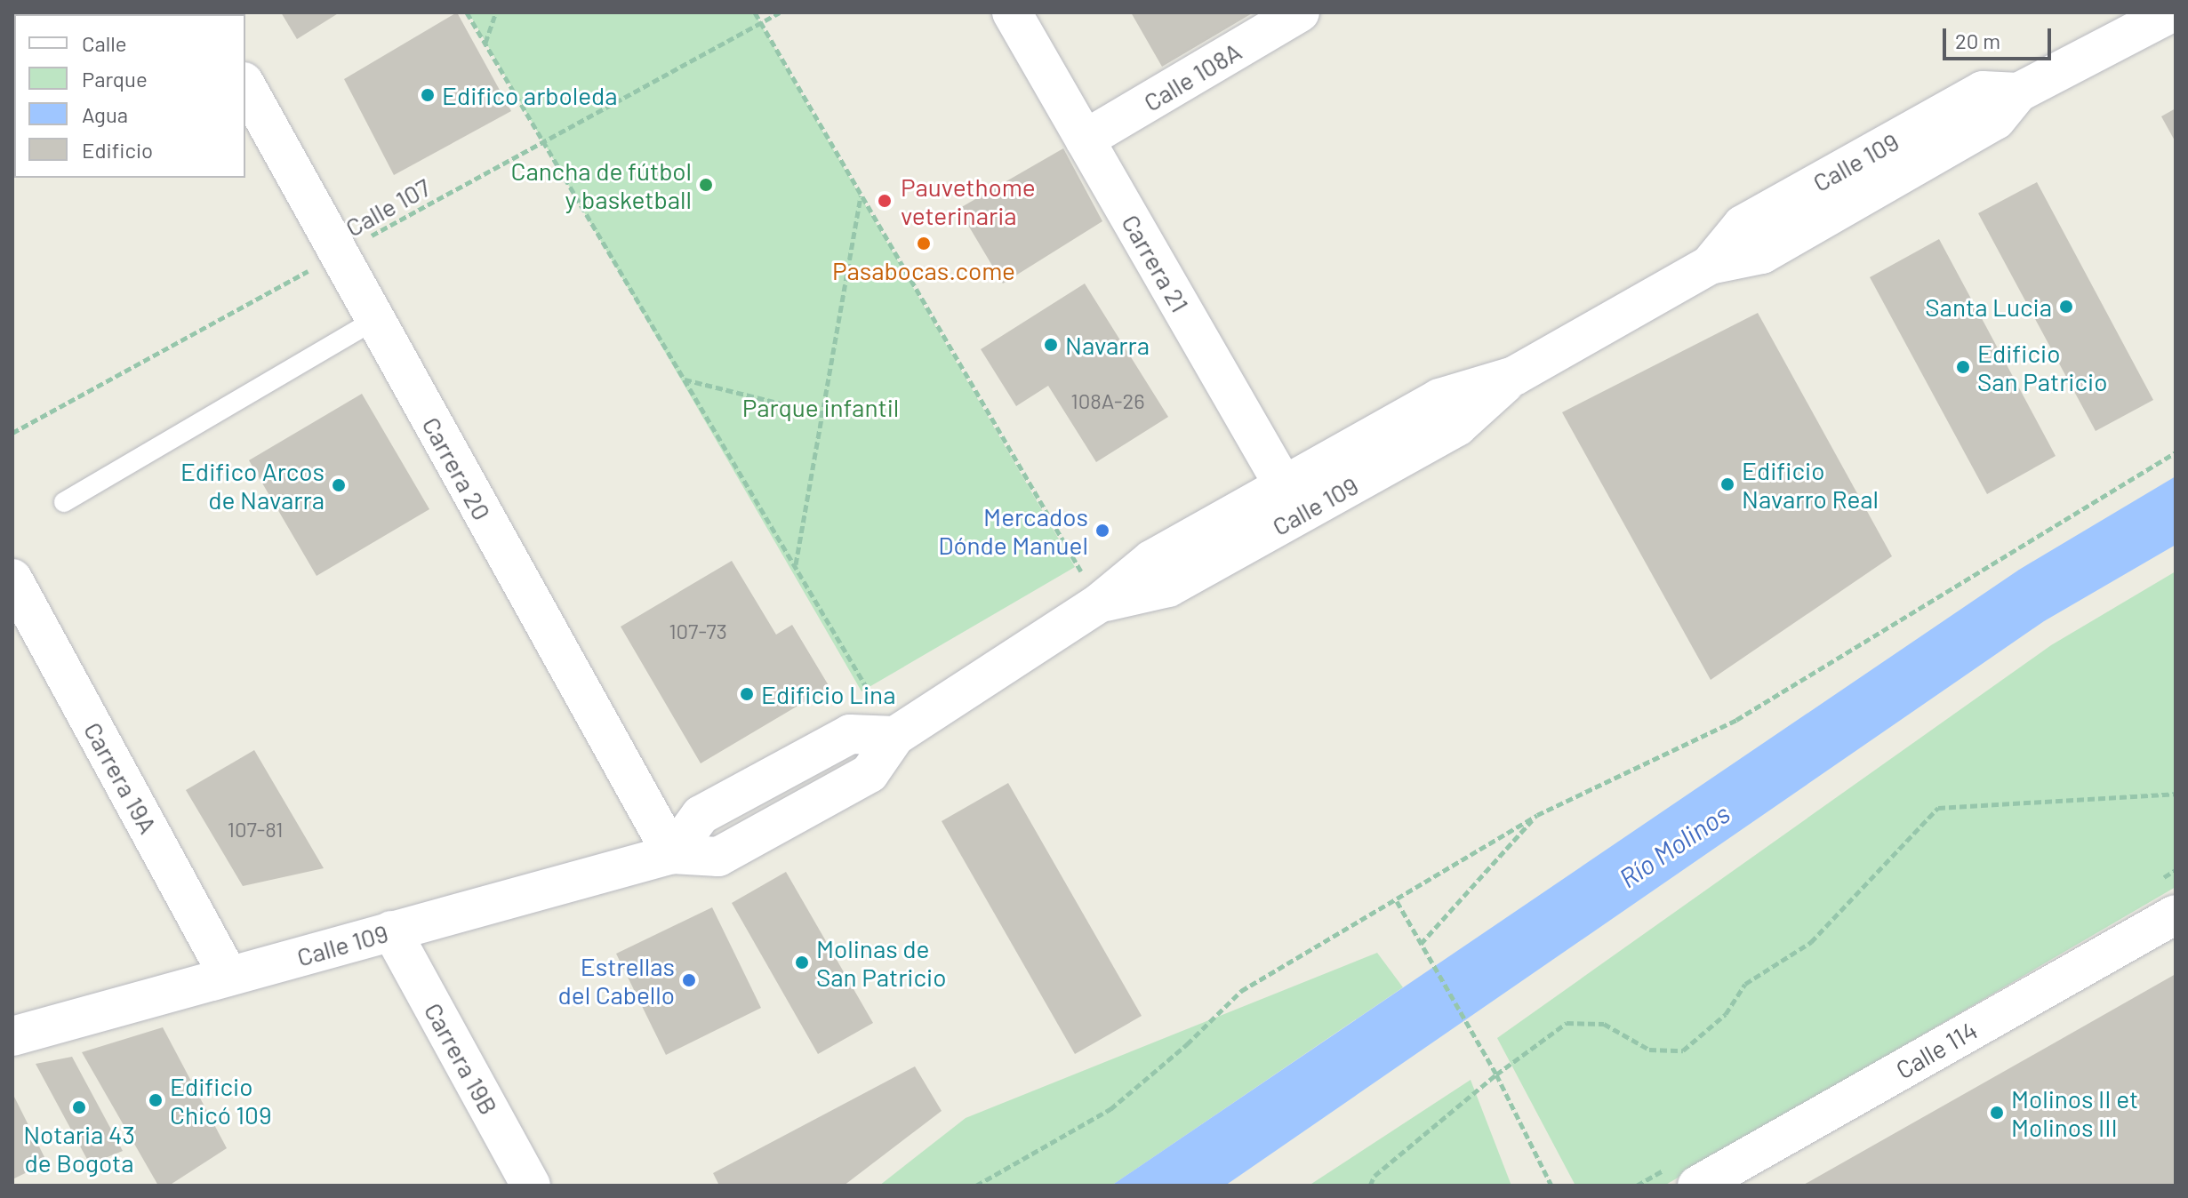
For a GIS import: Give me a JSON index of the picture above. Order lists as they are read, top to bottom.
{
  "streets": {
    "street": [
      "Calle 108A",
      "Calle 109",
      "Carrera 21",
      "Carrera 20",
      "Carrera 19A",
      "Calle 114",
      "Carrera 19B"
    ],
    "path": ["Calle 107"]
  },
  "crossings": [
    ["Calle 108A", "Carrera 21"],
    ["Calle 109", "Carrera 21"],
    ["Calle 109", "Carrera 20"],
    ["Calle 109", "Carrera 19A"],
    ["Calle 109", "Carrera 19B"],
    ["Calle 107", "Carrera 20"]
  ],
  "water": ["Río Molinos"],
  "parks": ["Parque infantil"],
  "places": [
    "Edifico arboleda",
    "Cancha de fútbol y basketball",
    "Pauvethome veterinaria",
    "Pasabocas.come",
    "Santa Lucia",
    "Navarra",
    "Edificio San Patricio",
    "Edificio Navarro Real",
    "Edifico Arcos de Navarra",
    "Mercados Dónde Manuel",
    "Edificio Lina",
    "Molinas de San Patricio",
    "Estrellas del Cabello",
    "Edificio Chicó 109",
    "Notaria 43 de Bogota",
    "Molinos II et Molinos III"
  ],
  "house_numbers": ["108A-26", "107-73", "107-81"],
  "legend": [
    "Calle",
    "Parque",
    "Agua",
    "Edificio"
  ],
  "scale_bar": "20 m"
}
